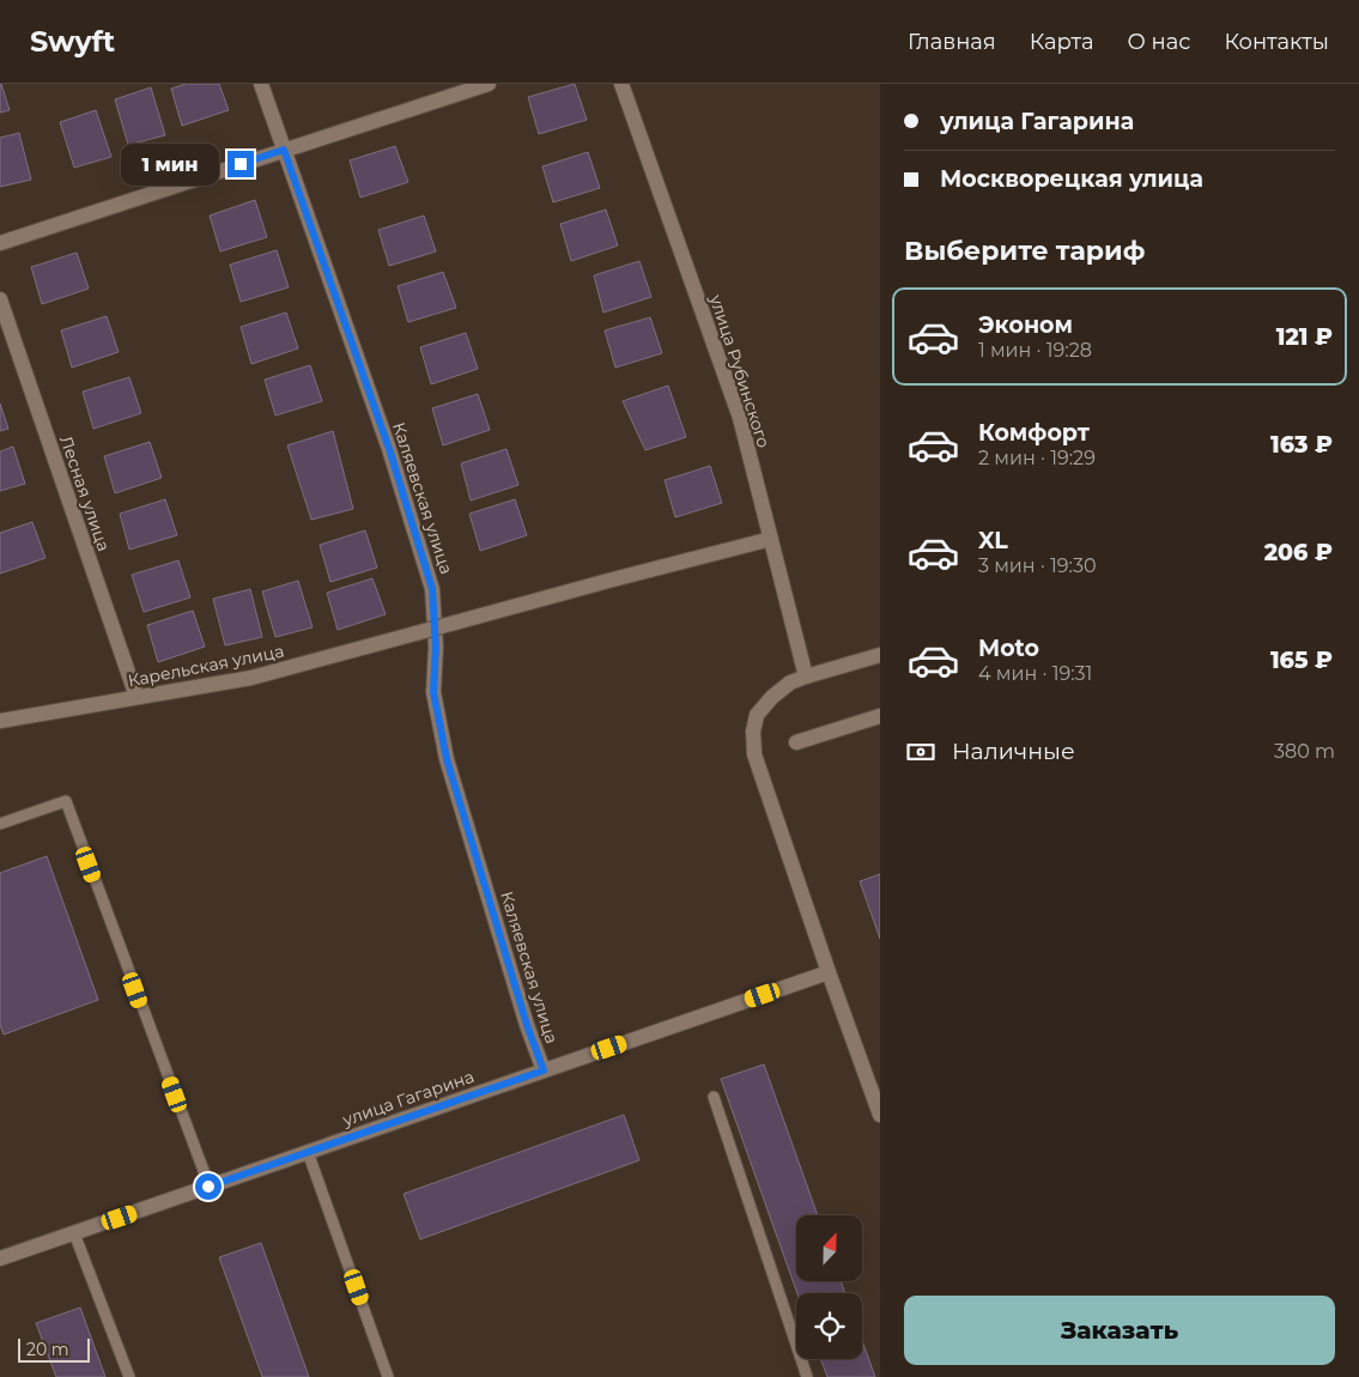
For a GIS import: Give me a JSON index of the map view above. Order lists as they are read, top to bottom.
{
  "streets": {
    "street": [
      "улица Рубинского",
      "Лесная улица",
      "Каляевская улица",
      "Карельская улица",
      "улица Гагарина"
    ]
  },
  "crossings": [
    ["улица Рубинского", "Карельская улица"],
    ["Лесная улица", "Карельская улица"],
    ["Каляевская улица", "улица Гагарина"]
  ],
  "scale_bar": "20 m",
  "north": "top",
  "page": {
    "header": "Swyft",
    "nav": [
      "Главная",
      "Карта",
      "О нас",
      "Контакты"
    ],
    "banner": ["улица Гагарина", "Москворецкая улица"],
    "bubble": "1 мин",
    "heading": "Выберите тариф",
    "list": [
      {
        "name": "Эконом",
        "note": "1 мин · 19:28",
        "value": "121 ₽"
      },
      {
        "name": "Комфорт",
        "note": "2 мин · 19:29",
        "value": "163 ₽"
      },
      {
        "name": "XL",
        "note": "3 мин · 19:30",
        "value": "206 ₽"
      },
      {
        "name": "Moto",
        "note": "4 мин · 19:31",
        "value": "165 ₽"
      }
    ],
    "pay": ["Наличные", "380 m"],
    "buttons": "Заказать",
    "scale": "20 m"
  }
}
